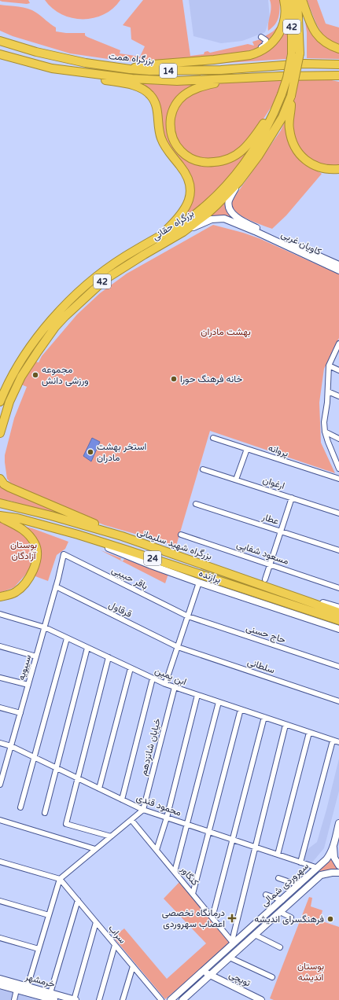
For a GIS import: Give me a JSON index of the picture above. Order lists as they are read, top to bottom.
{
  "streets": {
    "highway": [
      "42",
      "بزرگراه همت",
      "14",
      "بزرگراه حقانی",
      "بزرگراه شهید سلیمانی",
      "24"
    ],
    "main road": [
      "کاویان غربی",
      "برازنده",
      "سهروردی شمالی",
      "توپچی",
      "خرمشهر"
    ],
    "street": [
      "پروانه",
      "ارغوان",
      "عطار",
      "مسعود شفاپی",
      "باقر حبیبی",
      "قرقاول",
      "حاج حسنی",
      "سلطانی",
      "سیبویه",
      "ابن یمین",
      "خیابان شانزدهم",
      "محمود قندی",
      "کنگاور",
      "سراب"
    ]
  },
  "crossings": [
    ["24", "برازنده"],
    ["باقر حبیبی", "حاج حسنی"],
    ["باقر حبیبی", "سیبویه"],
    ["قرقاول", "سلطانی"],
    ["قرقاول", "سیبویه"],
    ["سیبویه", "ابن یمین"],
    ["سیبویه", "محمود قندی"],
    ["ابن یمین", "خیابان شانزدهم"],
    ["خیابان شانزدهم", "محمود قندی"],
    ["محمود قندی", "سهروردی شمالی"],
    ["کنگاور", "سهروردی شمالی"],
    ["سهروردی شمالی", "توپچی"]
  ],
  "parks": ["بهشت مادران", "بوستان آزادگان", "بوستان اندیشه"],
  "places": {
    "other": [
      "مجموعه ورزشی دانش",
      "خانه فرهنگ حورا",
      "استخر بهشت مادران",
      "فرهنگسرای اندیشه"
    ],
    "health": ["درمانگاه تخصصی اعصاب سهروردی"]
  }
}
